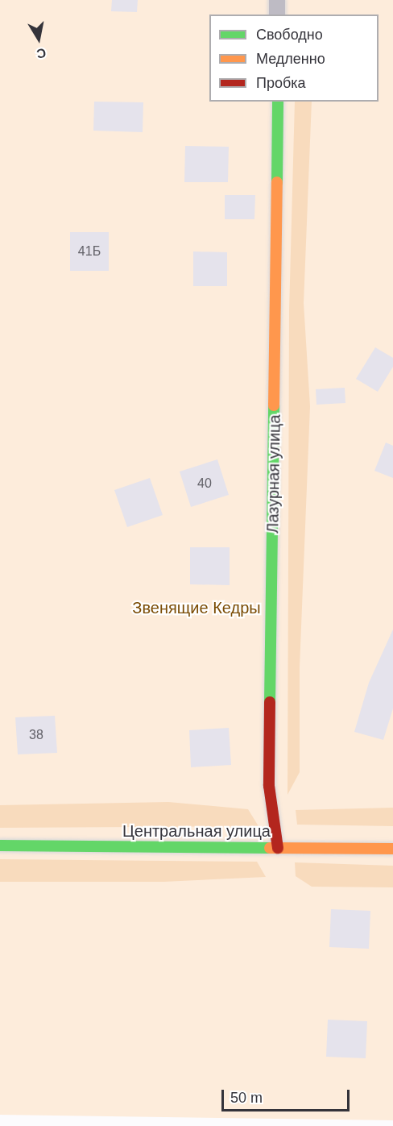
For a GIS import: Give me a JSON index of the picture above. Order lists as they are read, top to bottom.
{
  "streets": {
    "street": ["Лазурная улица", "Центральная улица"]
  },
  "crossings": [
    ["Лазурная улица", "Центральная улица"]
  ],
  "parks": ["Звенящие Кедры"],
  "house_numbers": ["41Б", "40", "38"],
  "legend": ["Свободно", "Медленно", "Пробка"],
  "scale_bar": "50 m",
  "north": "bottom"
}
